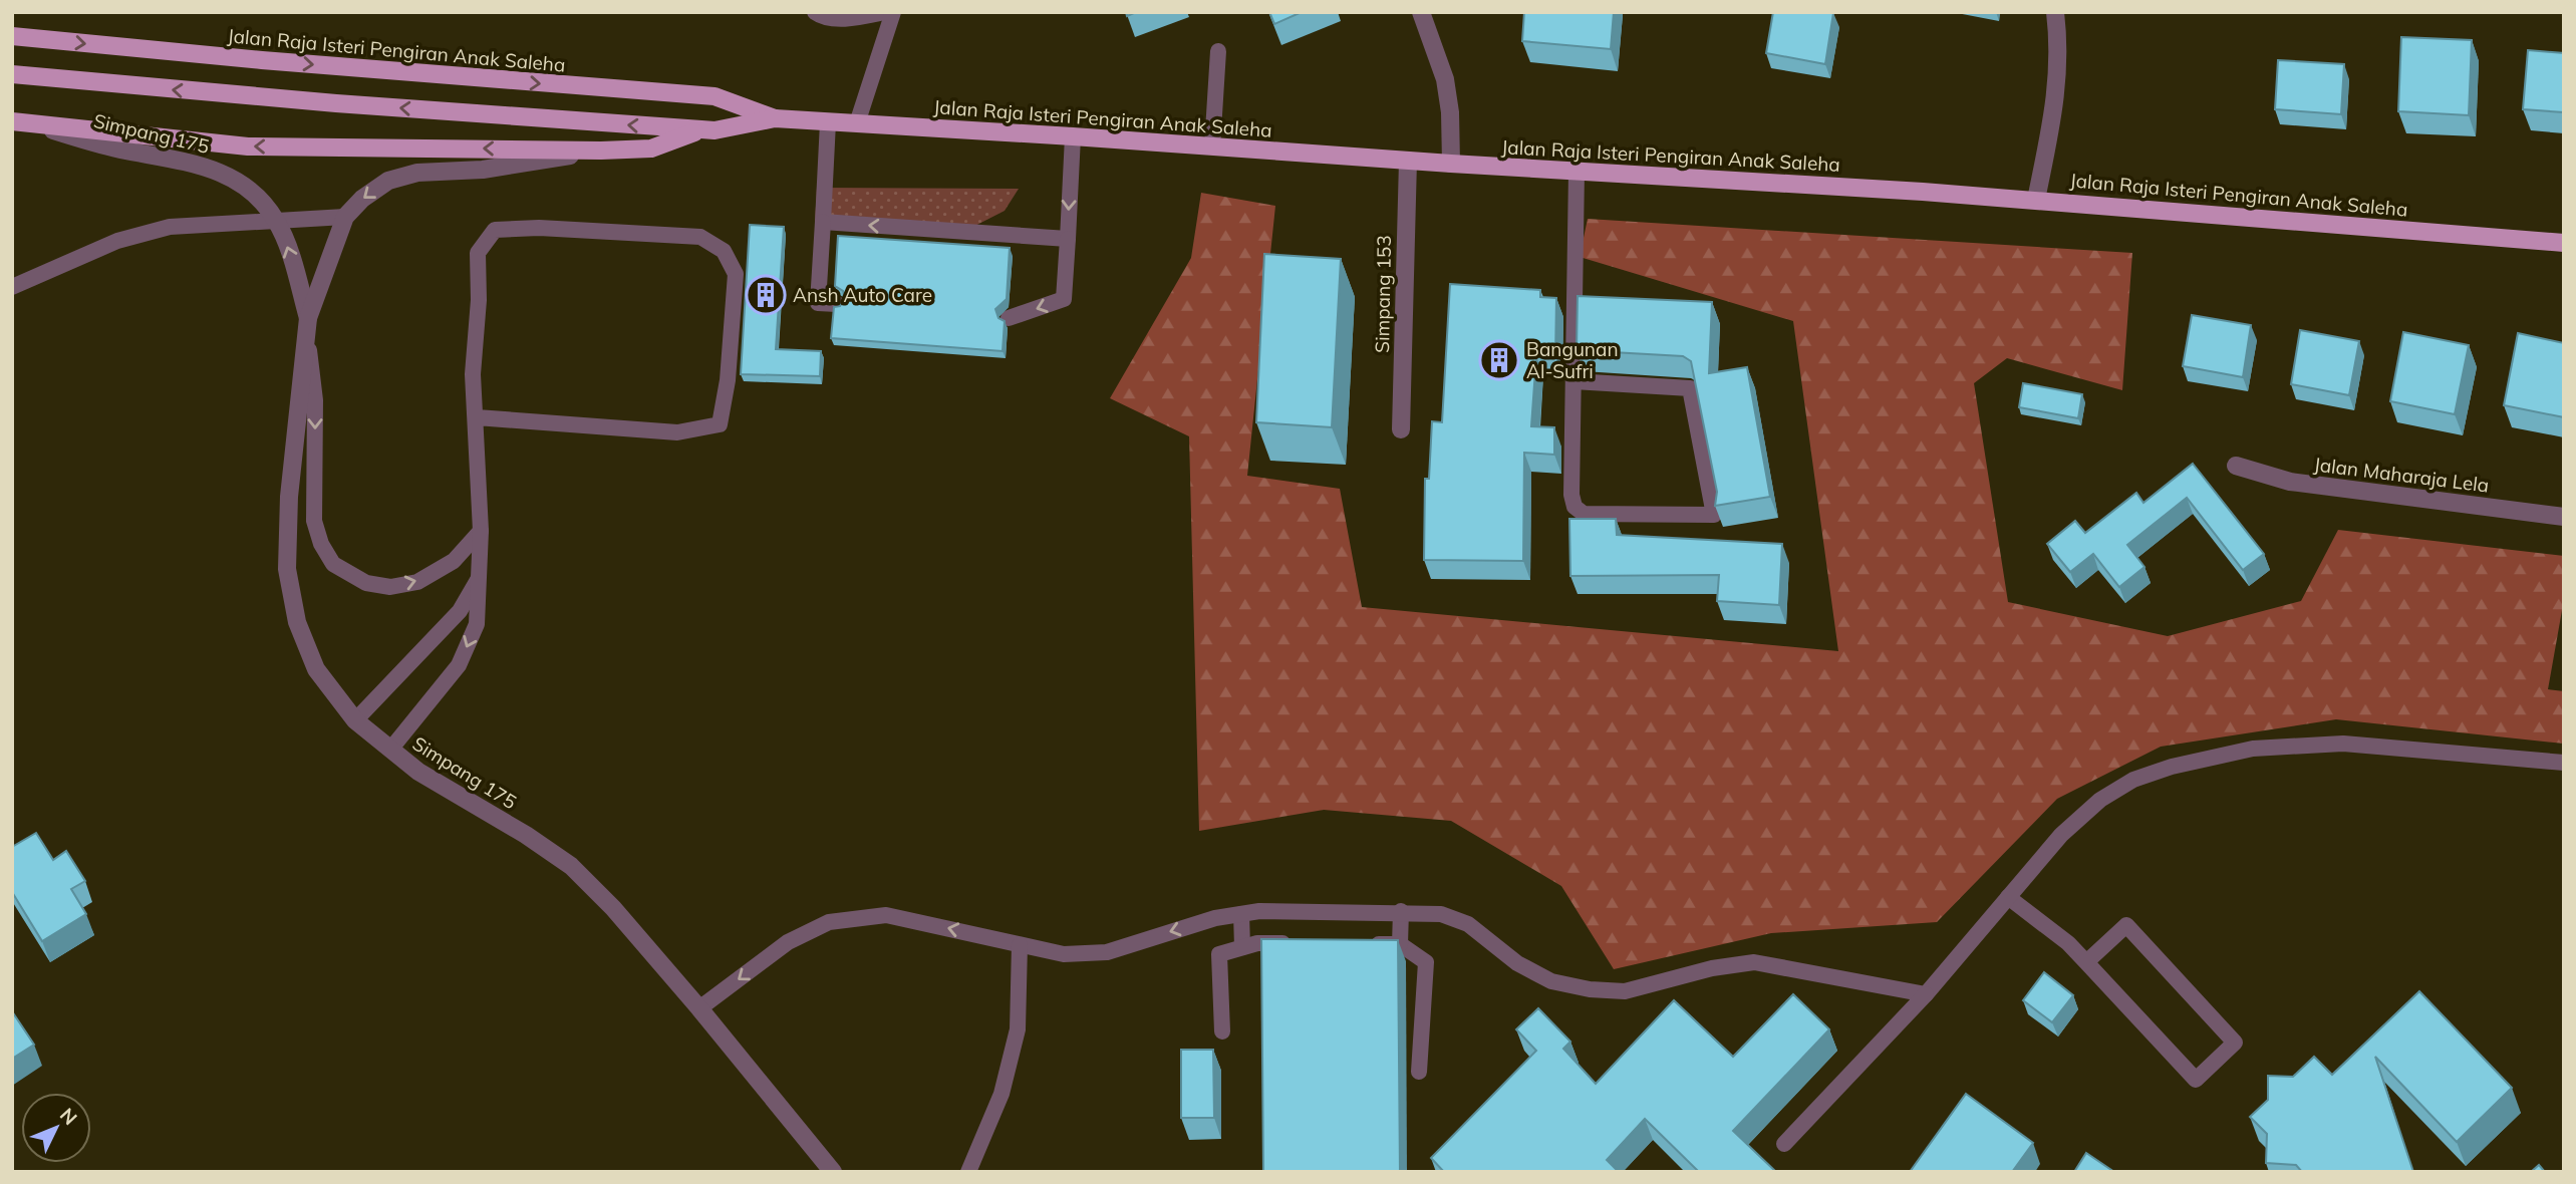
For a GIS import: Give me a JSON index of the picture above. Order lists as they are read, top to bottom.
{
  "streets": {
    "main road": ["Jalan Raja Isteri Pengiran Anak Saleha"],
    "street": ["Simpang 175", "Simpang 153", "Jalan Maharaja Lela"]
  },
  "crossings": [
    ["Jalan Raja Isteri Pengiran Anak Saleha", "Simpang 153"]
  ],
  "places": {
    "building": ["Ansh Auto Care", "Bangunan Al-Sufri"]
  },
  "north": "top right"
}
